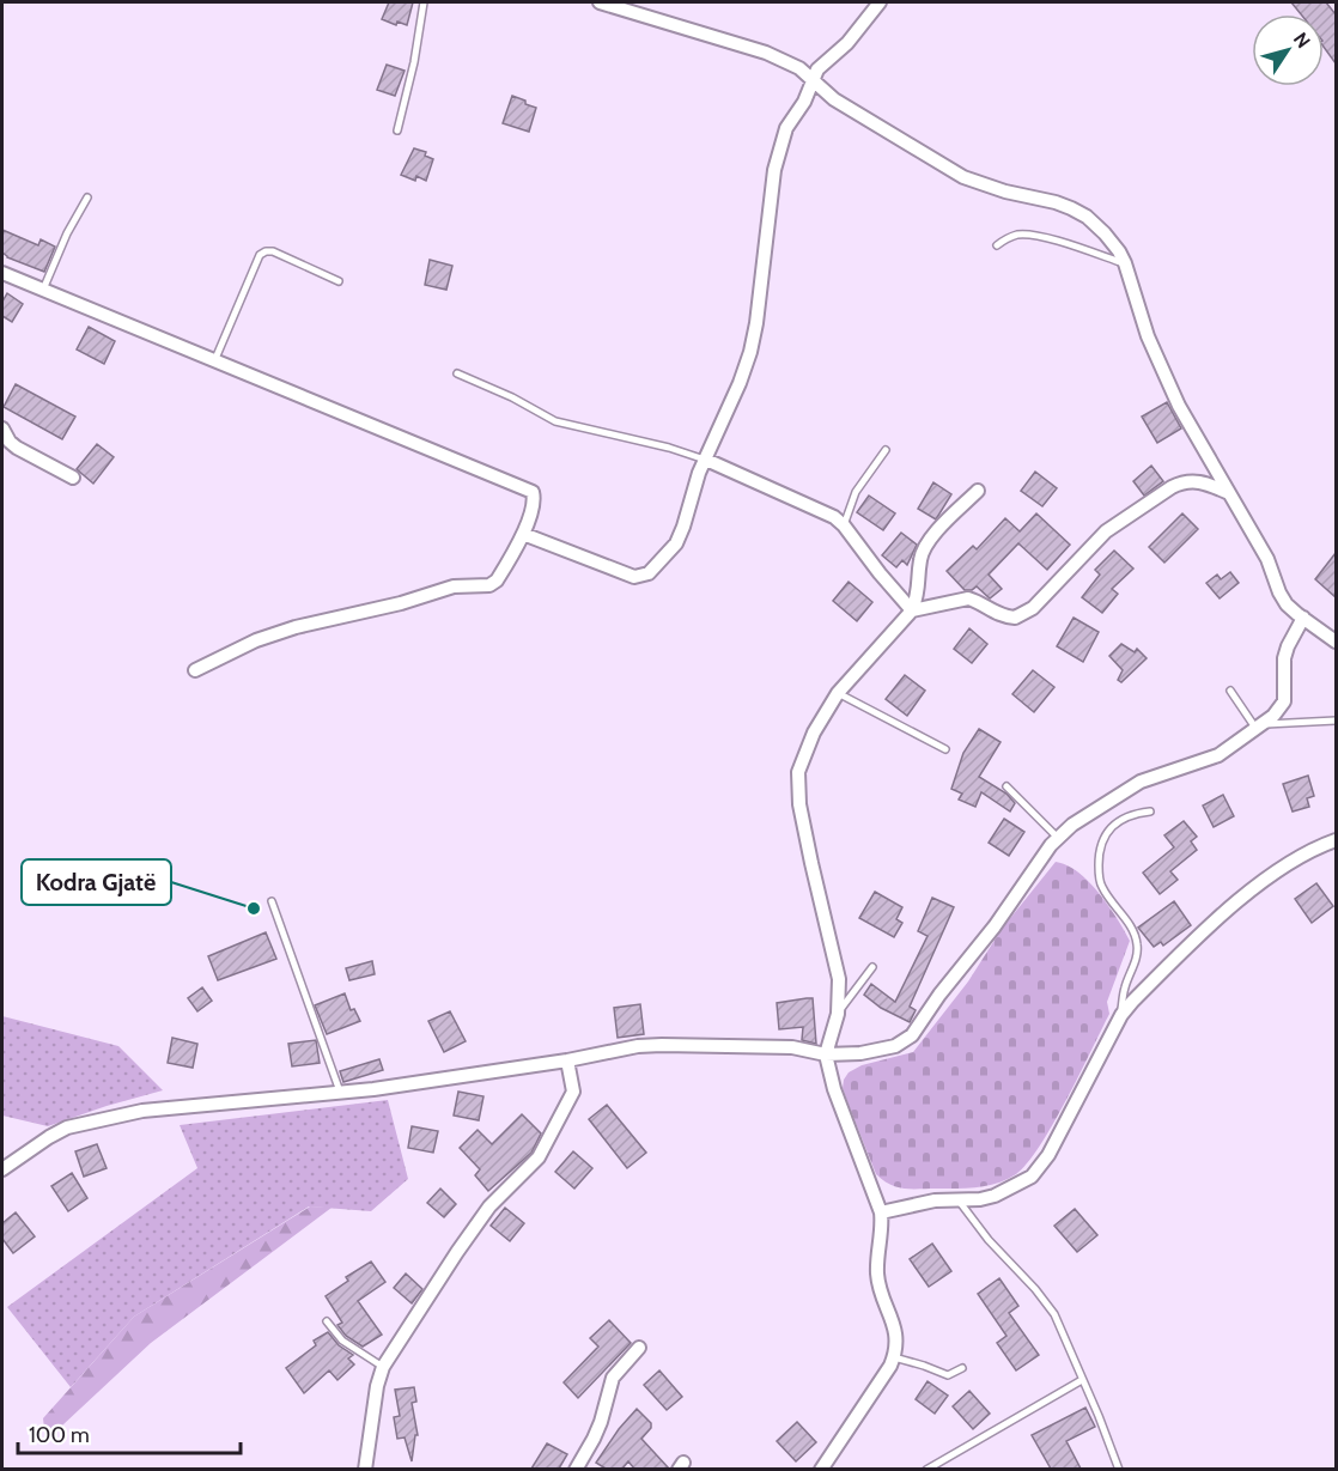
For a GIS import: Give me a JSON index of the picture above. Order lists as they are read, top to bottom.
{
  "places": ["Kodra Gjatë"],
  "scale_bar": "100 m",
  "north": "top right"
}
